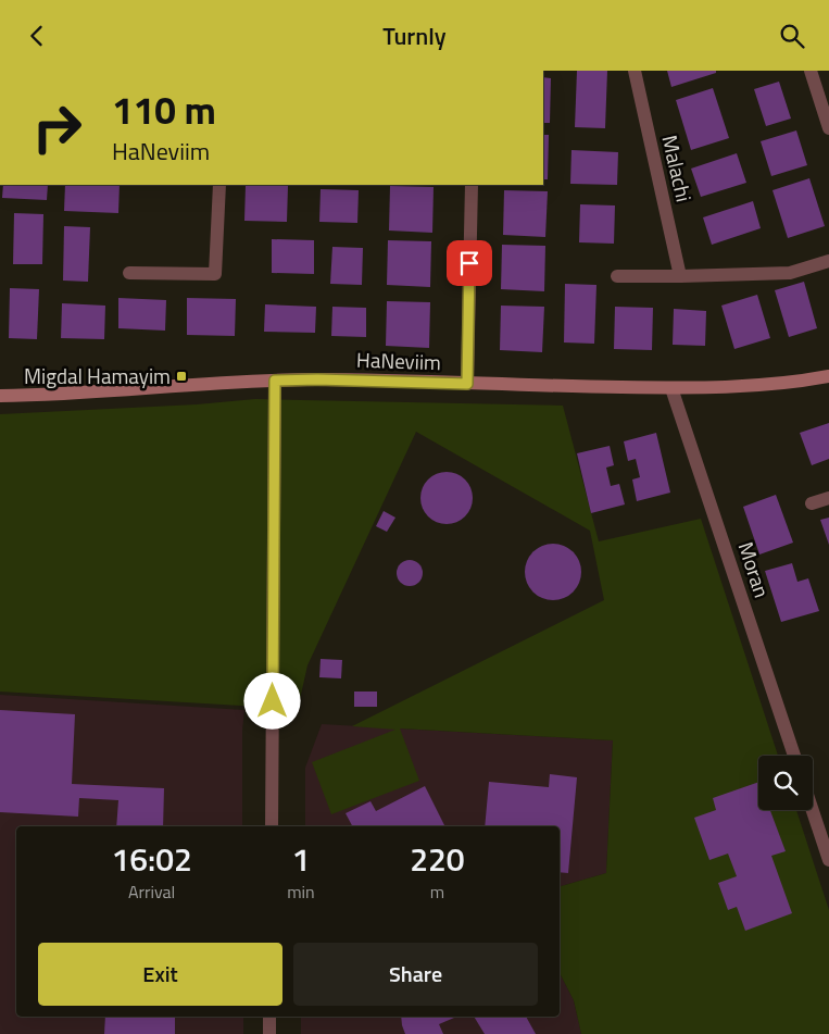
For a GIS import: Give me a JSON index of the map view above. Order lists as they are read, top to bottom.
{
  "streets": {
    "street": ["Malachi", "HaNeviim", "Moran"]
  },
  "crossings": [
    ["HaNeviim", "Moran"]
  ],
  "places": {
    "transit": ["Migdal Hamayim"]
  },
  "page": {
    "header": "Turnly",
    "turn": ["110 m", "HaNeviim"],
    "eta": [
      "16:02",
      "Arrival",
      "1",
      "min",
      "220",
      "m"
    ],
    "buttons": ["Exit", "Share"]
  }
}
